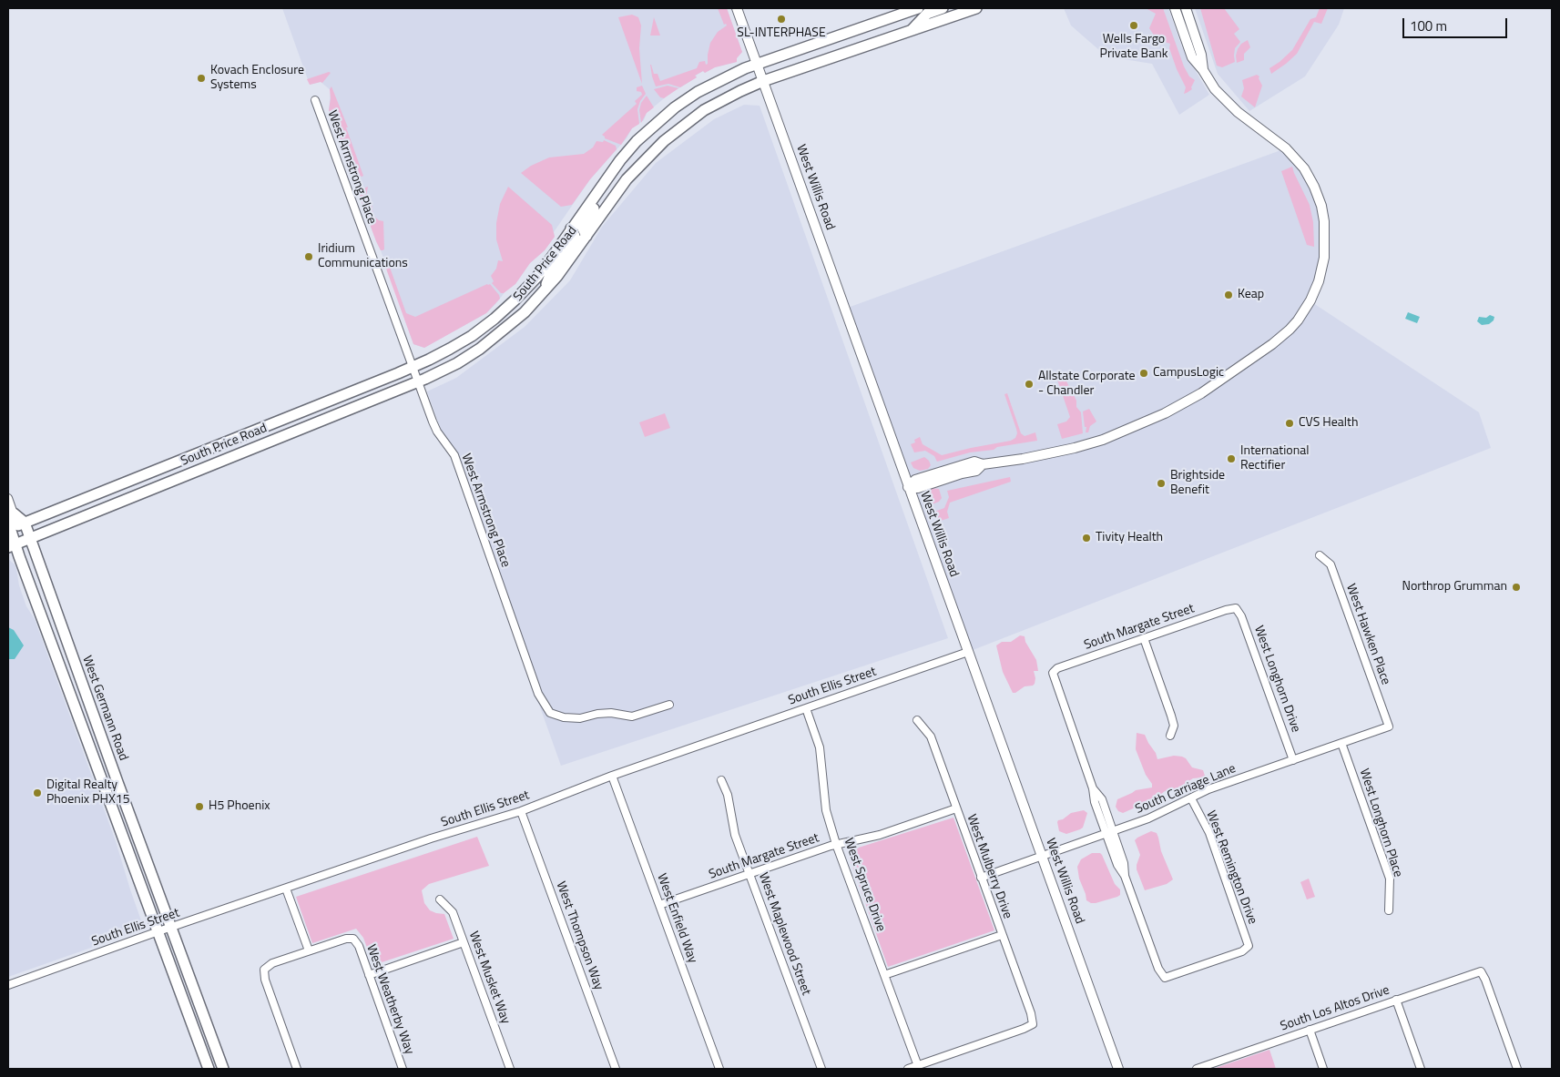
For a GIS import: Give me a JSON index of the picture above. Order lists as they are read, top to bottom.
{
  "streets": {
    "main road": ["South Price Road", "West Germann Road"],
    "street": [
      "West Armstrong Place",
      "West Willis Road",
      "South Margate Street",
      "West Hawken Place",
      "West Longhorn Drive",
      "South Ellis Street",
      "South Carriage Lane",
      "West Longhorn Place",
      "West Mulberry Drive",
      "West Remington Drive",
      "West Spruce Drive",
      "West Enfield Way",
      "West Maplewood Street",
      "West Thompson Way",
      "West Musket Way",
      "West Weatherby Way",
      "South Los Altos Drive"
    ]
  },
  "crossings": [
    ["West Armstrong Place", "South Price Road"],
    ["West Willis Road", "South Price Road"],
    ["West Willis Road", "South Ellis Street"],
    ["West Willis Road", "South Carriage Lane"],
    ["South Price Road", "West Germann Road"],
    ["South Margate Street", "West Longhorn Drive"],
    ["South Margate Street", "South Carriage Lane"],
    ["South Margate Street", "West Mulberry Drive"],
    ["South Margate Street", "West Remington Drive"],
    ["South Margate Street", "West Spruce Drive"],
    ["South Margate Street", "West Enfield Way"],
    ["South Margate Street", "West Maplewood Street"],
    ["West Hawken Place", "South Carriage Lane"],
    ["West Longhorn Drive", "South Carriage Lane"],
    ["South Ellis Street", "West Germann Road"],
    ["South Ellis Street", "West Spruce Drive"],
    ["South Ellis Street", "West Enfield Way"],
    ["South Ellis Street", "West Thompson Way"],
    ["South Carriage Lane", "West Longhorn Place"],
    ["South Carriage Lane", "West Mulberry Drive"],
    ["South Carriage Lane", "West Remington Drive"],
    ["West Mulberry Drive", "West Spruce Drive"]
  ],
  "places": [
    "SL-INTERPHASE",
    "Wells Fargo Private Bank",
    "Kovach Enclosure Systems",
    "Iridium Communications",
    "Keap",
    "CampusLogic",
    "Allstate Corporate - Chandler",
    "CVS Health",
    "International Rectifier",
    "Brightside Benefit",
    "Tivity Health",
    "Northrop Grumman",
    "Digital Realty Phoenix PHX15",
    "H5 Phoenix"
  ],
  "scale_bar": "100 m"
}
